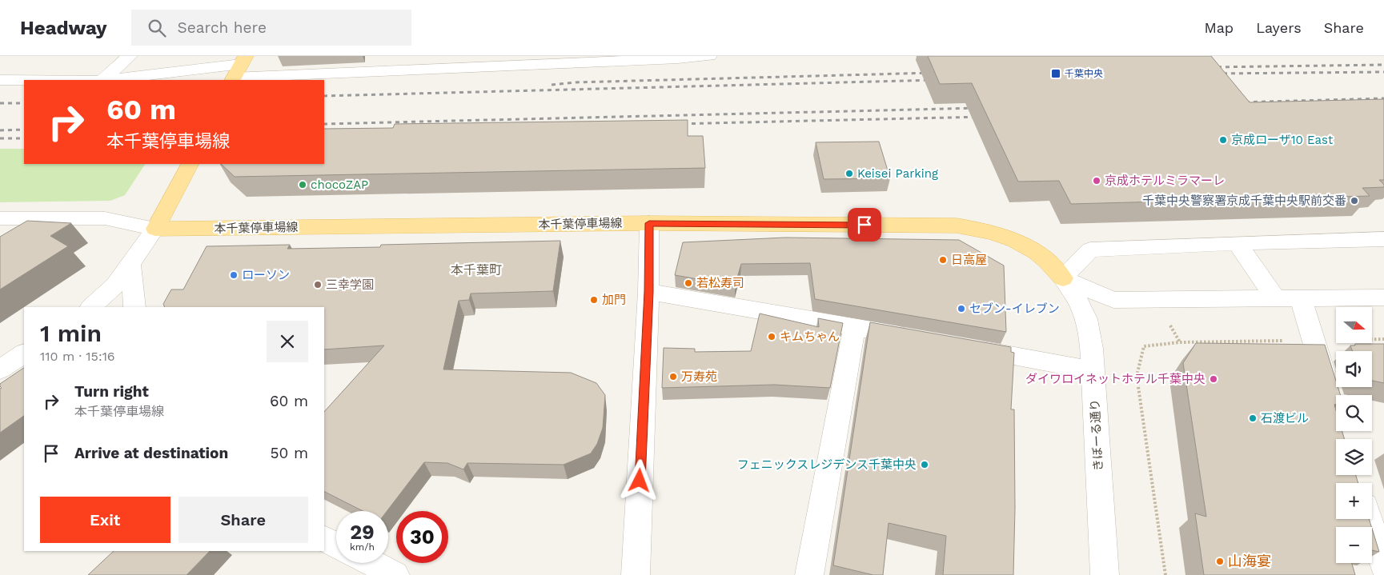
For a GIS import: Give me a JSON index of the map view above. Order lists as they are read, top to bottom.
{
  "streets": {
    "main road": ["本千葉停車場線"],
    "street": ["きぼーる通り"]
  },
  "crossings": [
    ["本千葉停車場線", "きぼーる通り"]
  ],
  "districts": ["本千葉町"],
  "places": {
    "transit": ["千葉中央"],
    "other": [
      "京成ローザ10 East",
      "Keisei Parking",
      "京成ホテルミラマーレ",
      "chocoZAP",
      "千葉中央警察署京成千葉中央駅前交番",
      "日高屋",
      "ローソン",
      "若松寿司",
      "三幸学園",
      "加門",
      "セブン-イレブン",
      "キムちゃん",
      "万寿苑",
      "ダイワロイネットホテル千葉中央",
      "石渡ビル",
      "フェニックスレジデンス千葉中央",
      "山海宴"
    ]
  },
  "north": "right",
  "page": {
    "header": "Headway",
    "search": "Search here",
    "nav": ["Map", "Layers", "Share"],
    "turn": ["60 m", "本千葉停車場線"],
    "map_buttons": ["+", "−"],
    "heading": ["1 min", "110 m · 15:16"],
    "list": [
      {
        "name": "Turn right",
        "note": "本千葉停車場線",
        "value": "60 m"
      },
      {
        "name": "Arrive at destination",
        "value": "50 m"
      }
    ],
    "buttons": ["Exit", "Share"],
    "speed": "29 km/h",
    "limit": "30"
  }
}
